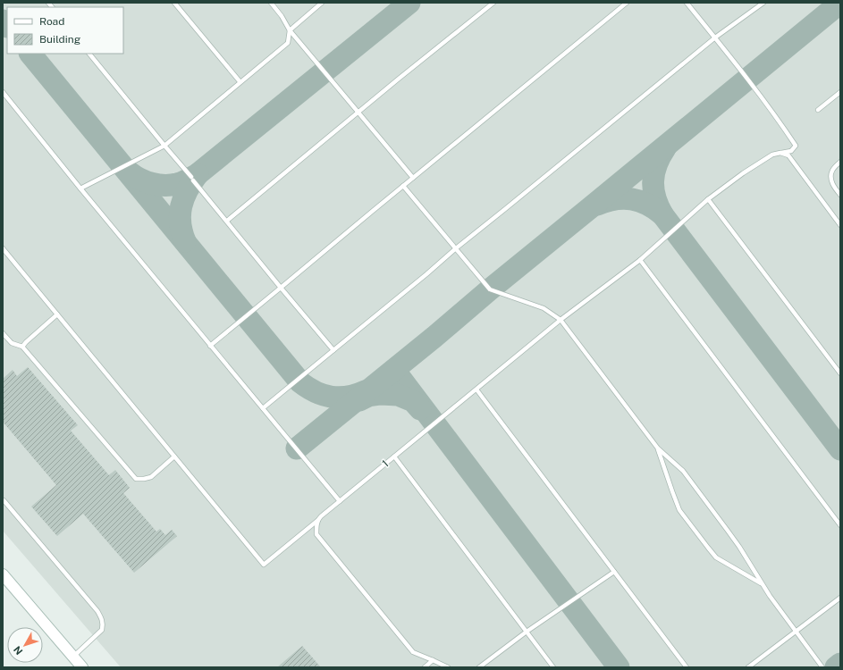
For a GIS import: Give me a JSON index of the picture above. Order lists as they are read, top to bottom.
{
  "streets": {
    "lane": ["1"]
  },
  "legend": ["Road", "Building"],
  "north": "bottom left"
}
